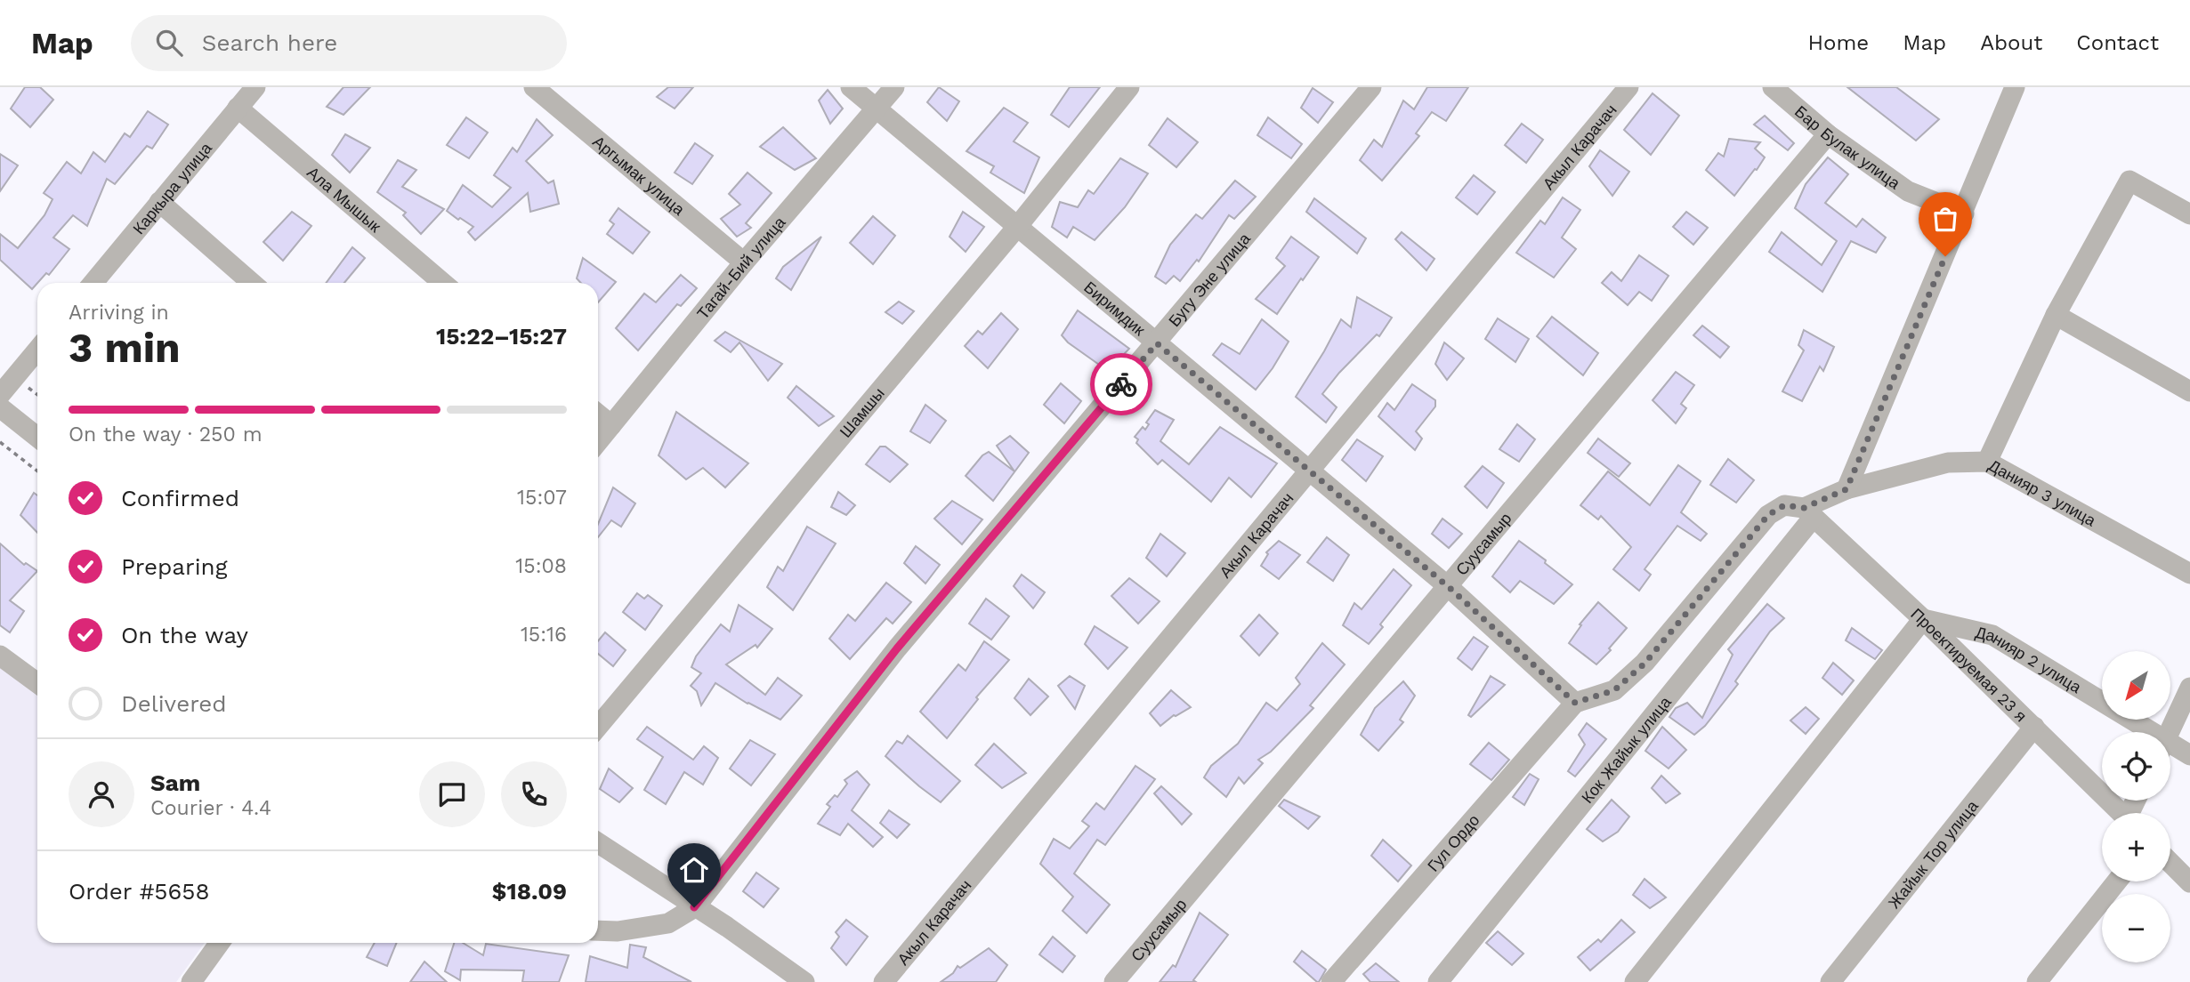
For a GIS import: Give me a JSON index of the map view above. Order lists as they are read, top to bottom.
{
  "streets": {
    "street": [
      "Акыл Карачач",
      "Бар Булак улица",
      "Аргымак улица",
      "Каркыра улица",
      "Ала Мышык",
      "Тагай-Бий улица",
      "Бугу Эне улица",
      "Биримдик",
      "Шамшы",
      "Данияр 3 улица",
      "Суусамыр",
      "Данияр 2 улица",
      "Проектируемая 23 я",
      "Кок Жайык улица",
      "Гул Ордо",
      "Жайык Тор улица"
    ]
  },
  "crossings": [
    ["Акыл Карачач", "Биримдик"],
    ["Бар Булак улица", "Суусамыр"],
    ["Аргымак улица", "Тагай-Бий улица"],
    ["Каркыра улица", "Ала Мышык"],
    ["Тагай-Бий улица", "Биримдик"],
    ["Бугу Эне улица", "Биримдик"],
    ["Биримдик", "Шамшы"],
    ["Биримдик", "Суусамыр"],
    ["Биримдик", "Гул Ордо"],
    ["Данияр 3 улица", "Проектируемая 23 я"],
    ["Данияр 3 улица", "Кок Жайык улица"],
    ["Данияр 2 улица", "Проектируемая 23 я"],
    ["Проектируемая 23 я", "Кок Жайык улица"],
    ["Проектируемая 23 я", "Жайык Тор улица"]
  ],
  "north": "bottom left",
  "page": {
    "header": "Map",
    "search": "Search here",
    "nav": [
      "Home",
      "Map",
      "About",
      "Contact"
    ],
    "heading": ["3 min", "Arriving in", "15:22–15:27"],
    "panel": [
      "Sam",
      "Courier · 4.4",
      "Order #5658",
      "$18.09"
    ],
    "bar": "On the way · 250 m",
    "list": [
      ["Confirmed", "15:07"],
      ["Preparing", "15:08"],
      ["On the way", "15:16"],
      "Delivered"
    ],
    "map_buttons": ["+", "−"]
  }
}
